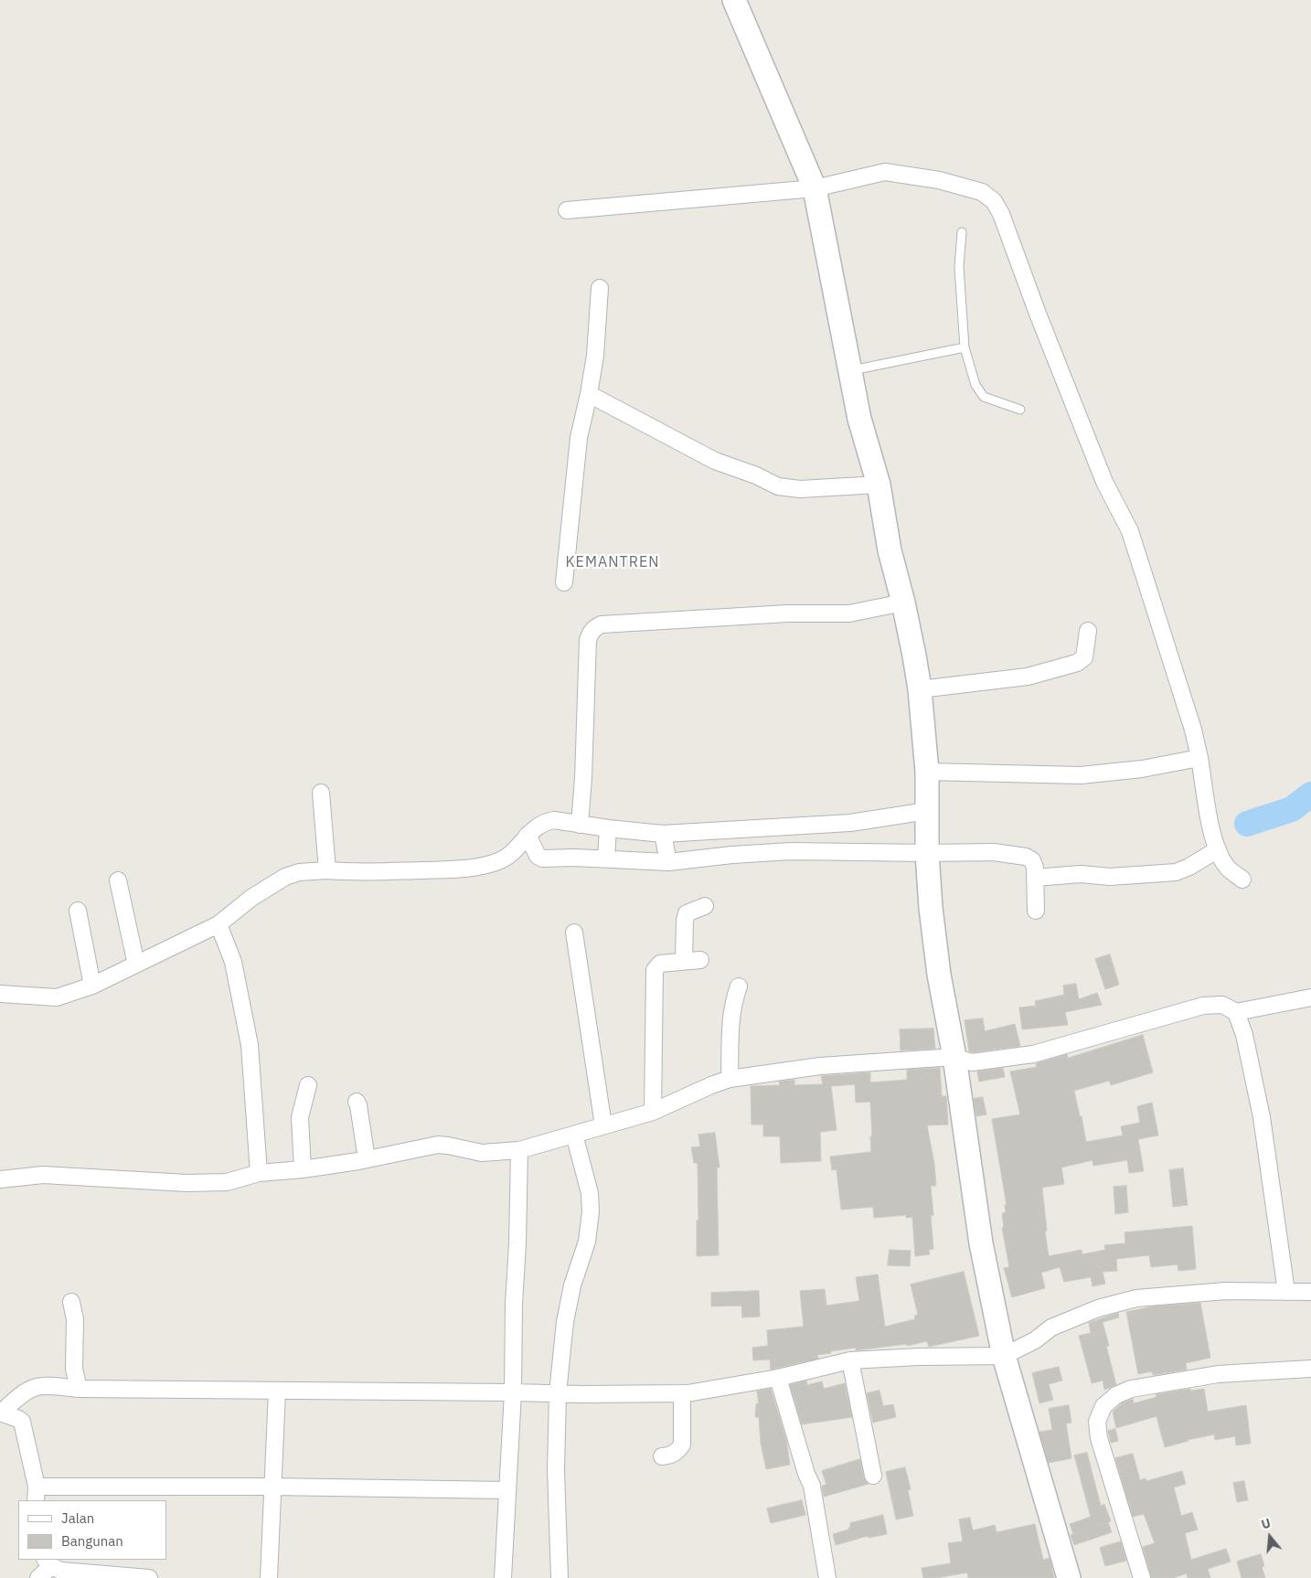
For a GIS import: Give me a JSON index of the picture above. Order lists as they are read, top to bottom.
{
  "districts": ["KEMANTREN"],
  "legend": ["Jalan", "Bangunan"],
  "north": "top"
}
